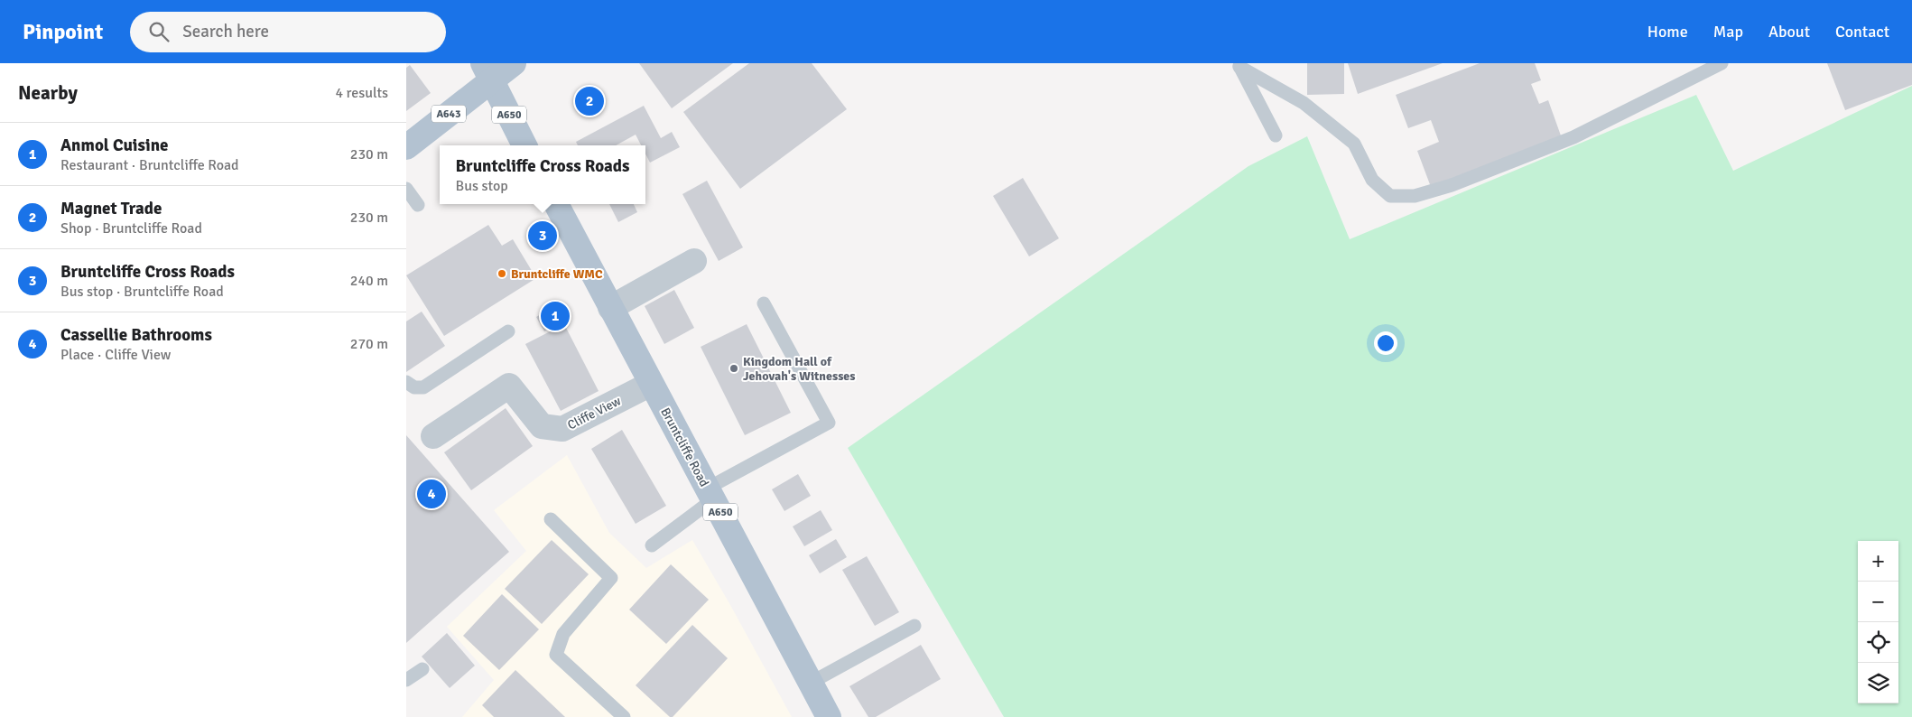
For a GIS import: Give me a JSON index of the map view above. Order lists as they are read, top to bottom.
{
  "streets": {
    "main road": ["A643", "A650", "Bruntcliffe Road"],
    "street": ["Cliffe View"]
  },
  "crossings": [
    ["A643", "A650"],
    ["Cliffe View", "Bruntcliffe Road"]
  ],
  "places": ["Bruntcliffe WMC", "Kingdom Hall of Jehovah's Witnesses"],
  "page": {
    "header": "Pinpoint",
    "search": "Search here",
    "nav": [
      "Home",
      "Map",
      "About",
      "Contact"
    ],
    "heading": ["Nearby", "4 results"],
    "pins": [
      "2",
      "3",
      "1",
      "4"
    ],
    "list": [
      {
        "mark": "1",
        "name": "Anmol Cuisine",
        "note": "Restaurant · Bruntcliffe Road",
        "value": "230 m"
      },
      {
        "mark": "2",
        "name": "Magnet Trade",
        "note": "Shop · Bruntcliffe Road",
        "value": "230 m"
      },
      {
        "mark": "3",
        "name": "Bruntcliffe Cross Roads",
        "note": "Bus stop · Bruntcliffe Road",
        "value": "240 m"
      },
      {
        "mark": "4",
        "name": "Cassellie Bathrooms",
        "note": "Place · Cliffe View",
        "value": "270 m"
      }
    ],
    "popup": ["Bruntcliffe Cross Roads", "Bus stop"],
    "map_buttons": ["+", "−"]
  }
}
